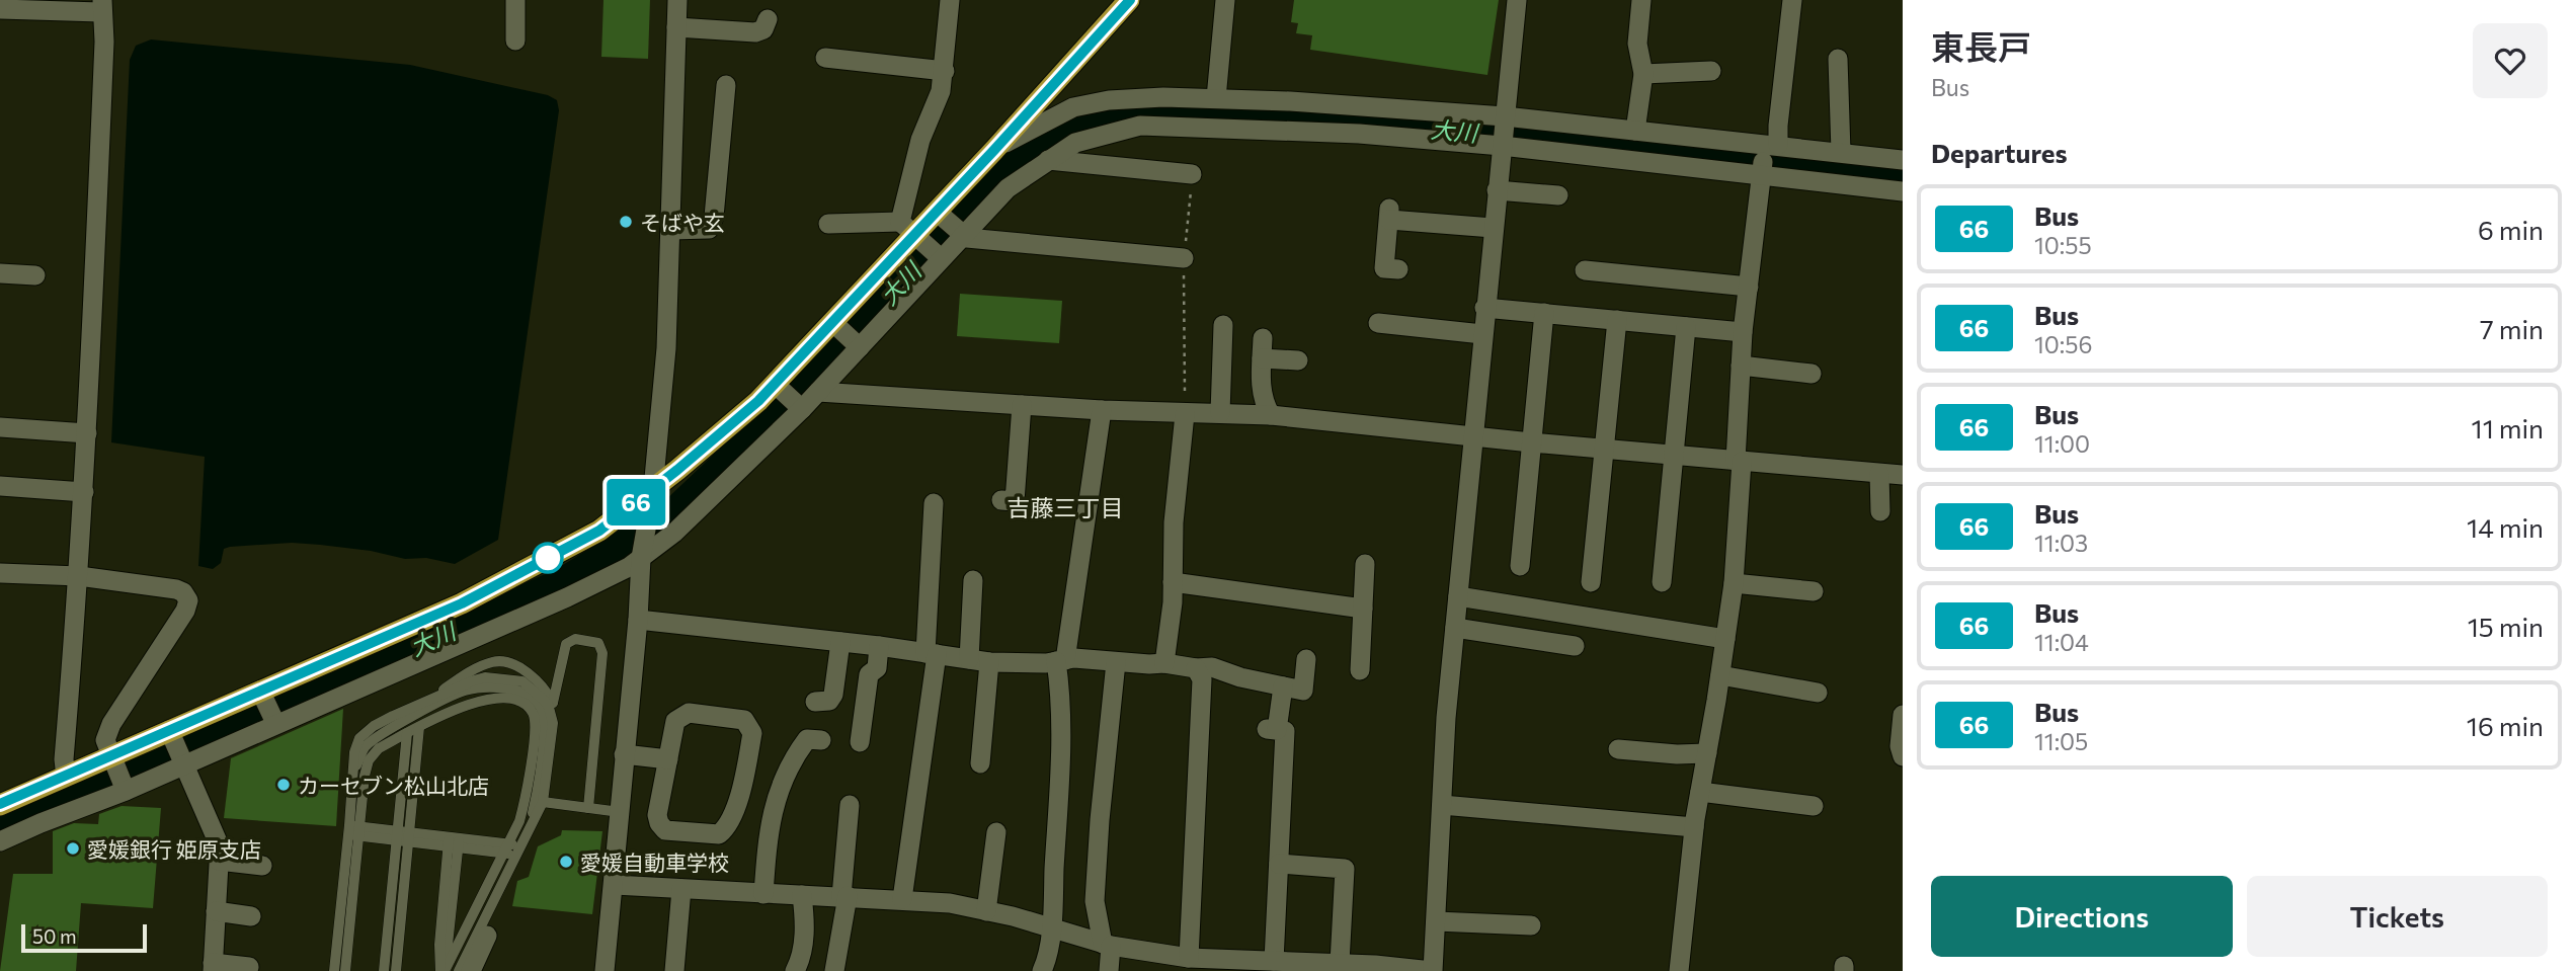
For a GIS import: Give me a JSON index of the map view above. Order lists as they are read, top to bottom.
{
  "districts": ["吉藤三丁目"],
  "water": ["大川"],
  "places": [
    "そばや玄",
    "カーセブン松山北店",
    "愛媛銀行 姫原支店",
    "愛媛自動車学校"
  ],
  "lines": ["bus line 66"],
  "scale_bar": "50 m",
  "page": {
    "on_map": "66",
    "heading": [
      ["東長戸", "Bus"],
      "Departures"
    ],
    "list": [
      {
        "mark": "66",
        "name": "Bus",
        "note": "10:55",
        "value": "6 min"
      },
      {
        "mark": "66",
        "name": "Bus",
        "note": "10:56",
        "value": "7 min"
      },
      {
        "mark": "66",
        "name": "Bus",
        "note": "11:00",
        "value": "11 min"
      },
      {
        "mark": "66",
        "name": "Bus",
        "note": "11:03",
        "value": "14 min"
      },
      {
        "mark": "66",
        "name": "Bus",
        "note": "11:04",
        "value": "15 min"
      },
      {
        "mark": "66",
        "name": "Bus",
        "note": "11:05",
        "value": "16 min"
      }
    ],
    "buttons": ["Directions", "Tickets"],
    "scale": "50 m"
  }
}
